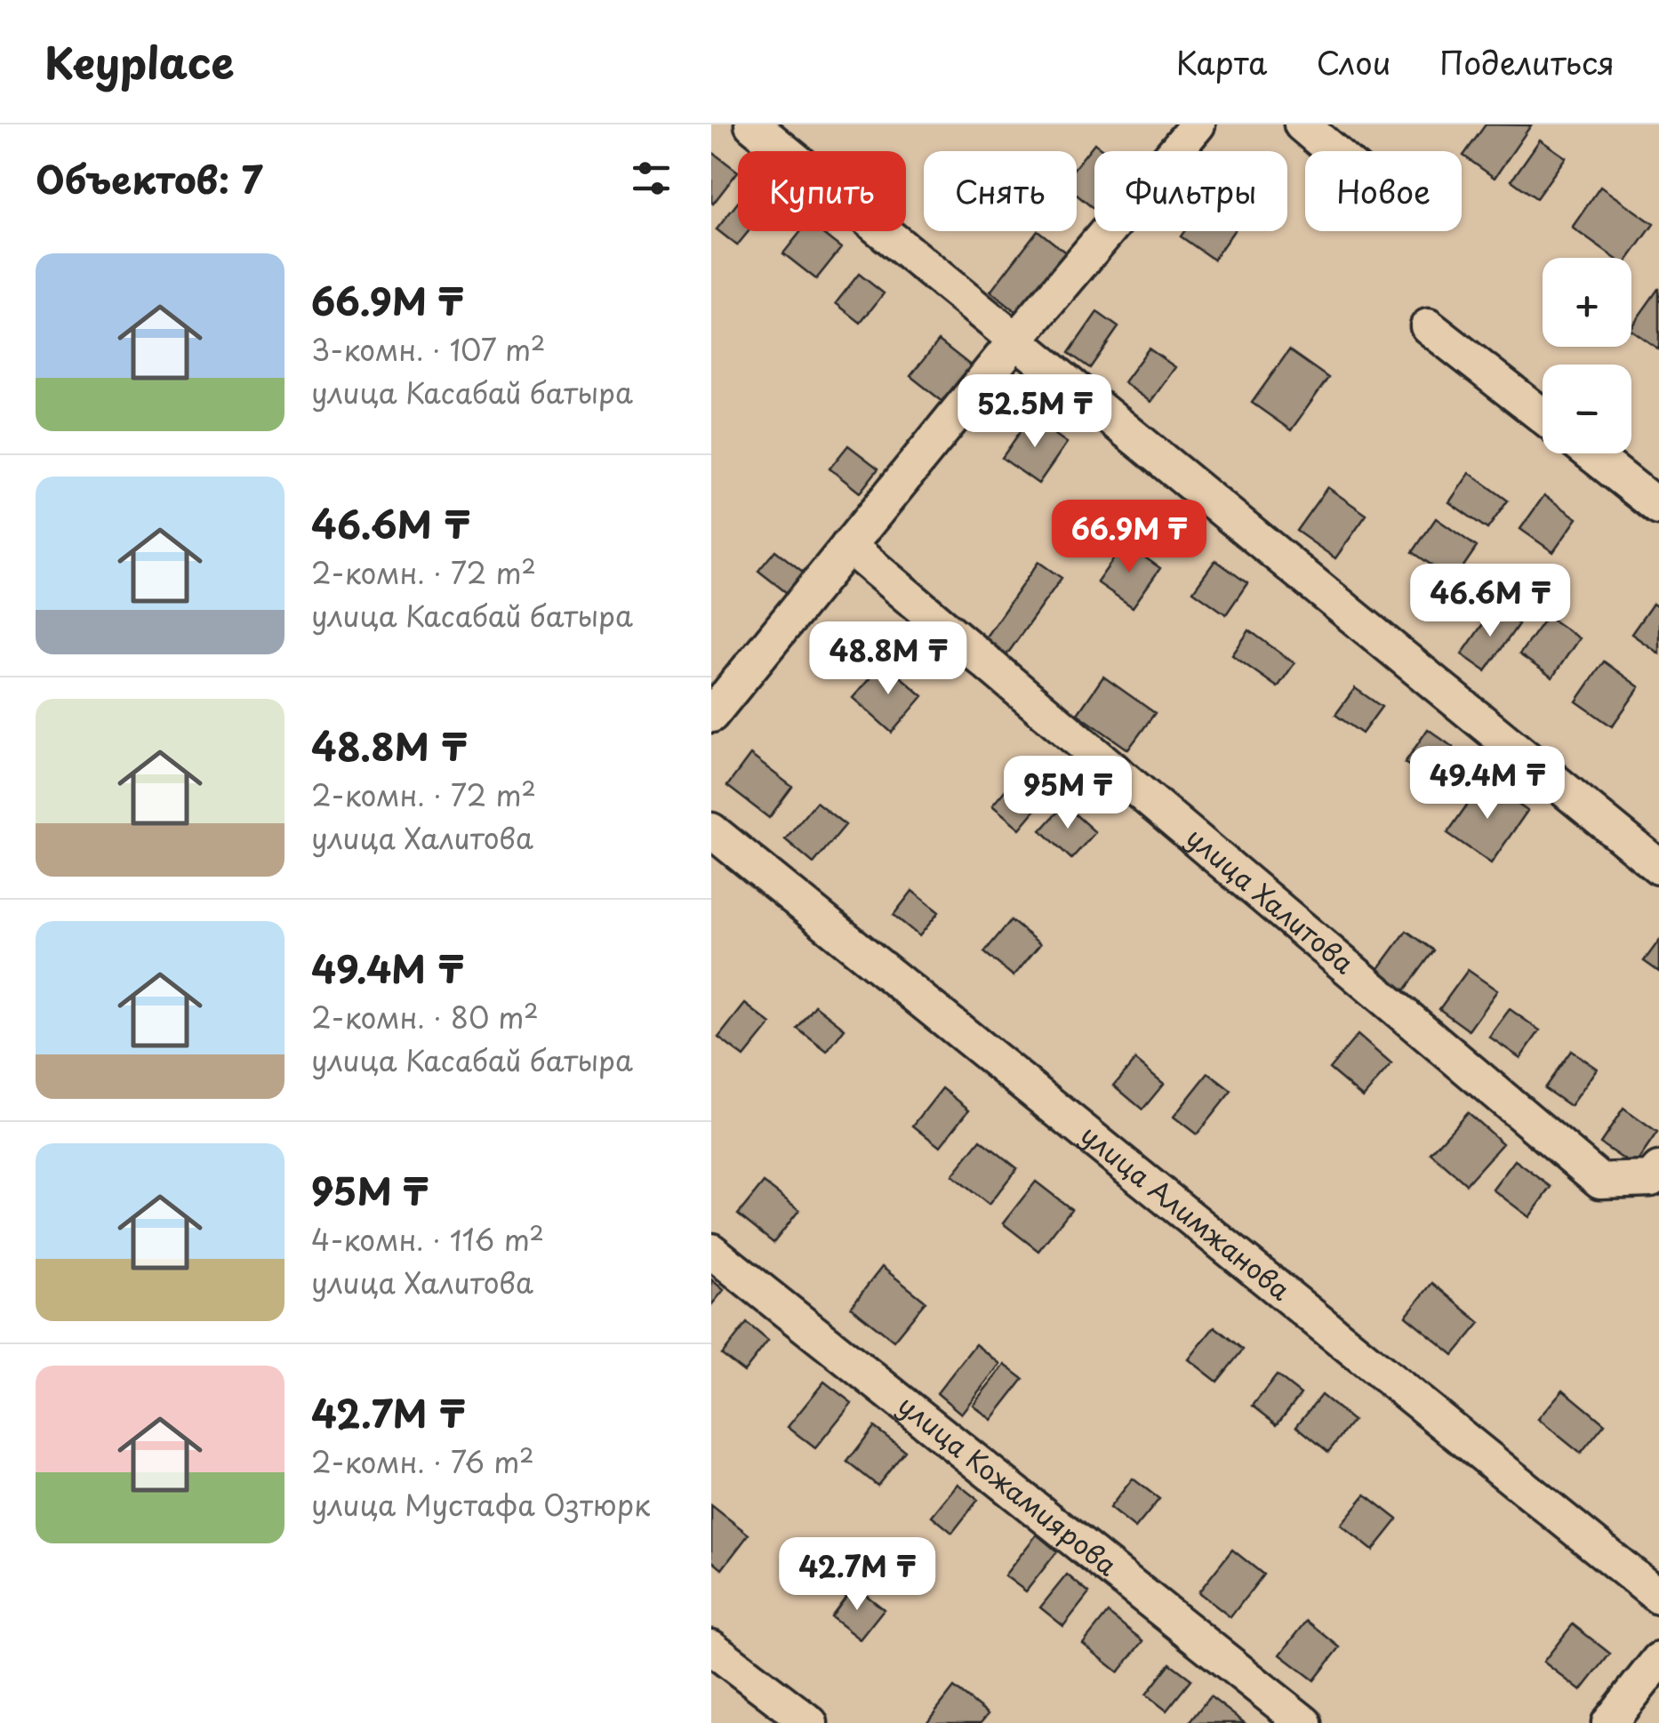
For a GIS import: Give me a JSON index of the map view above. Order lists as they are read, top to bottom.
{
  "streets": {
    "street": ["улица Халитова", "улица Алимжанова", "улица Кожамиярова"]
  },
  "page": {
    "header": "Keyplace",
    "nav": ["Карта", "Слои", "Поделиться"],
    "heading": "Объектов: 7",
    "chip": [
      "Купить",
      "Снять",
      "Фильтры",
      "Новое"
    ],
    "list": [
      {
        "name": "66.9M ₸",
        "note": "3-комн. · 107 m² · улица Касабай батыра"
      },
      {
        "name": "46.6M ₸",
        "note": "2-комн. · 72 m² · улица Касабай батыра"
      },
      {
        "name": "48.8M ₸",
        "note": "2-комн. · 72 m² · улица Халитова"
      },
      {
        "name": "49.4M ₸",
        "note": "2-комн. · 80 m² · улица Касабай батыра"
      },
      {
        "name": "95M ₸",
        "note": "4-комн. · 116 m² · улица Халитова"
      },
      {
        "name": "42.7M ₸",
        "note": "2-комн. · 76 m² · улица Мустафа Озтюрк"
      }
    ],
    "map_buttons": ["+", "−"],
    "price": [
      "52.5M ₸",
      "66.9M ₸",
      "46.6M ₸",
      "48.8M ₸",
      "49.4M ₸",
      "95M ₸",
      "42.7M ₸"
    ]
  }
}
